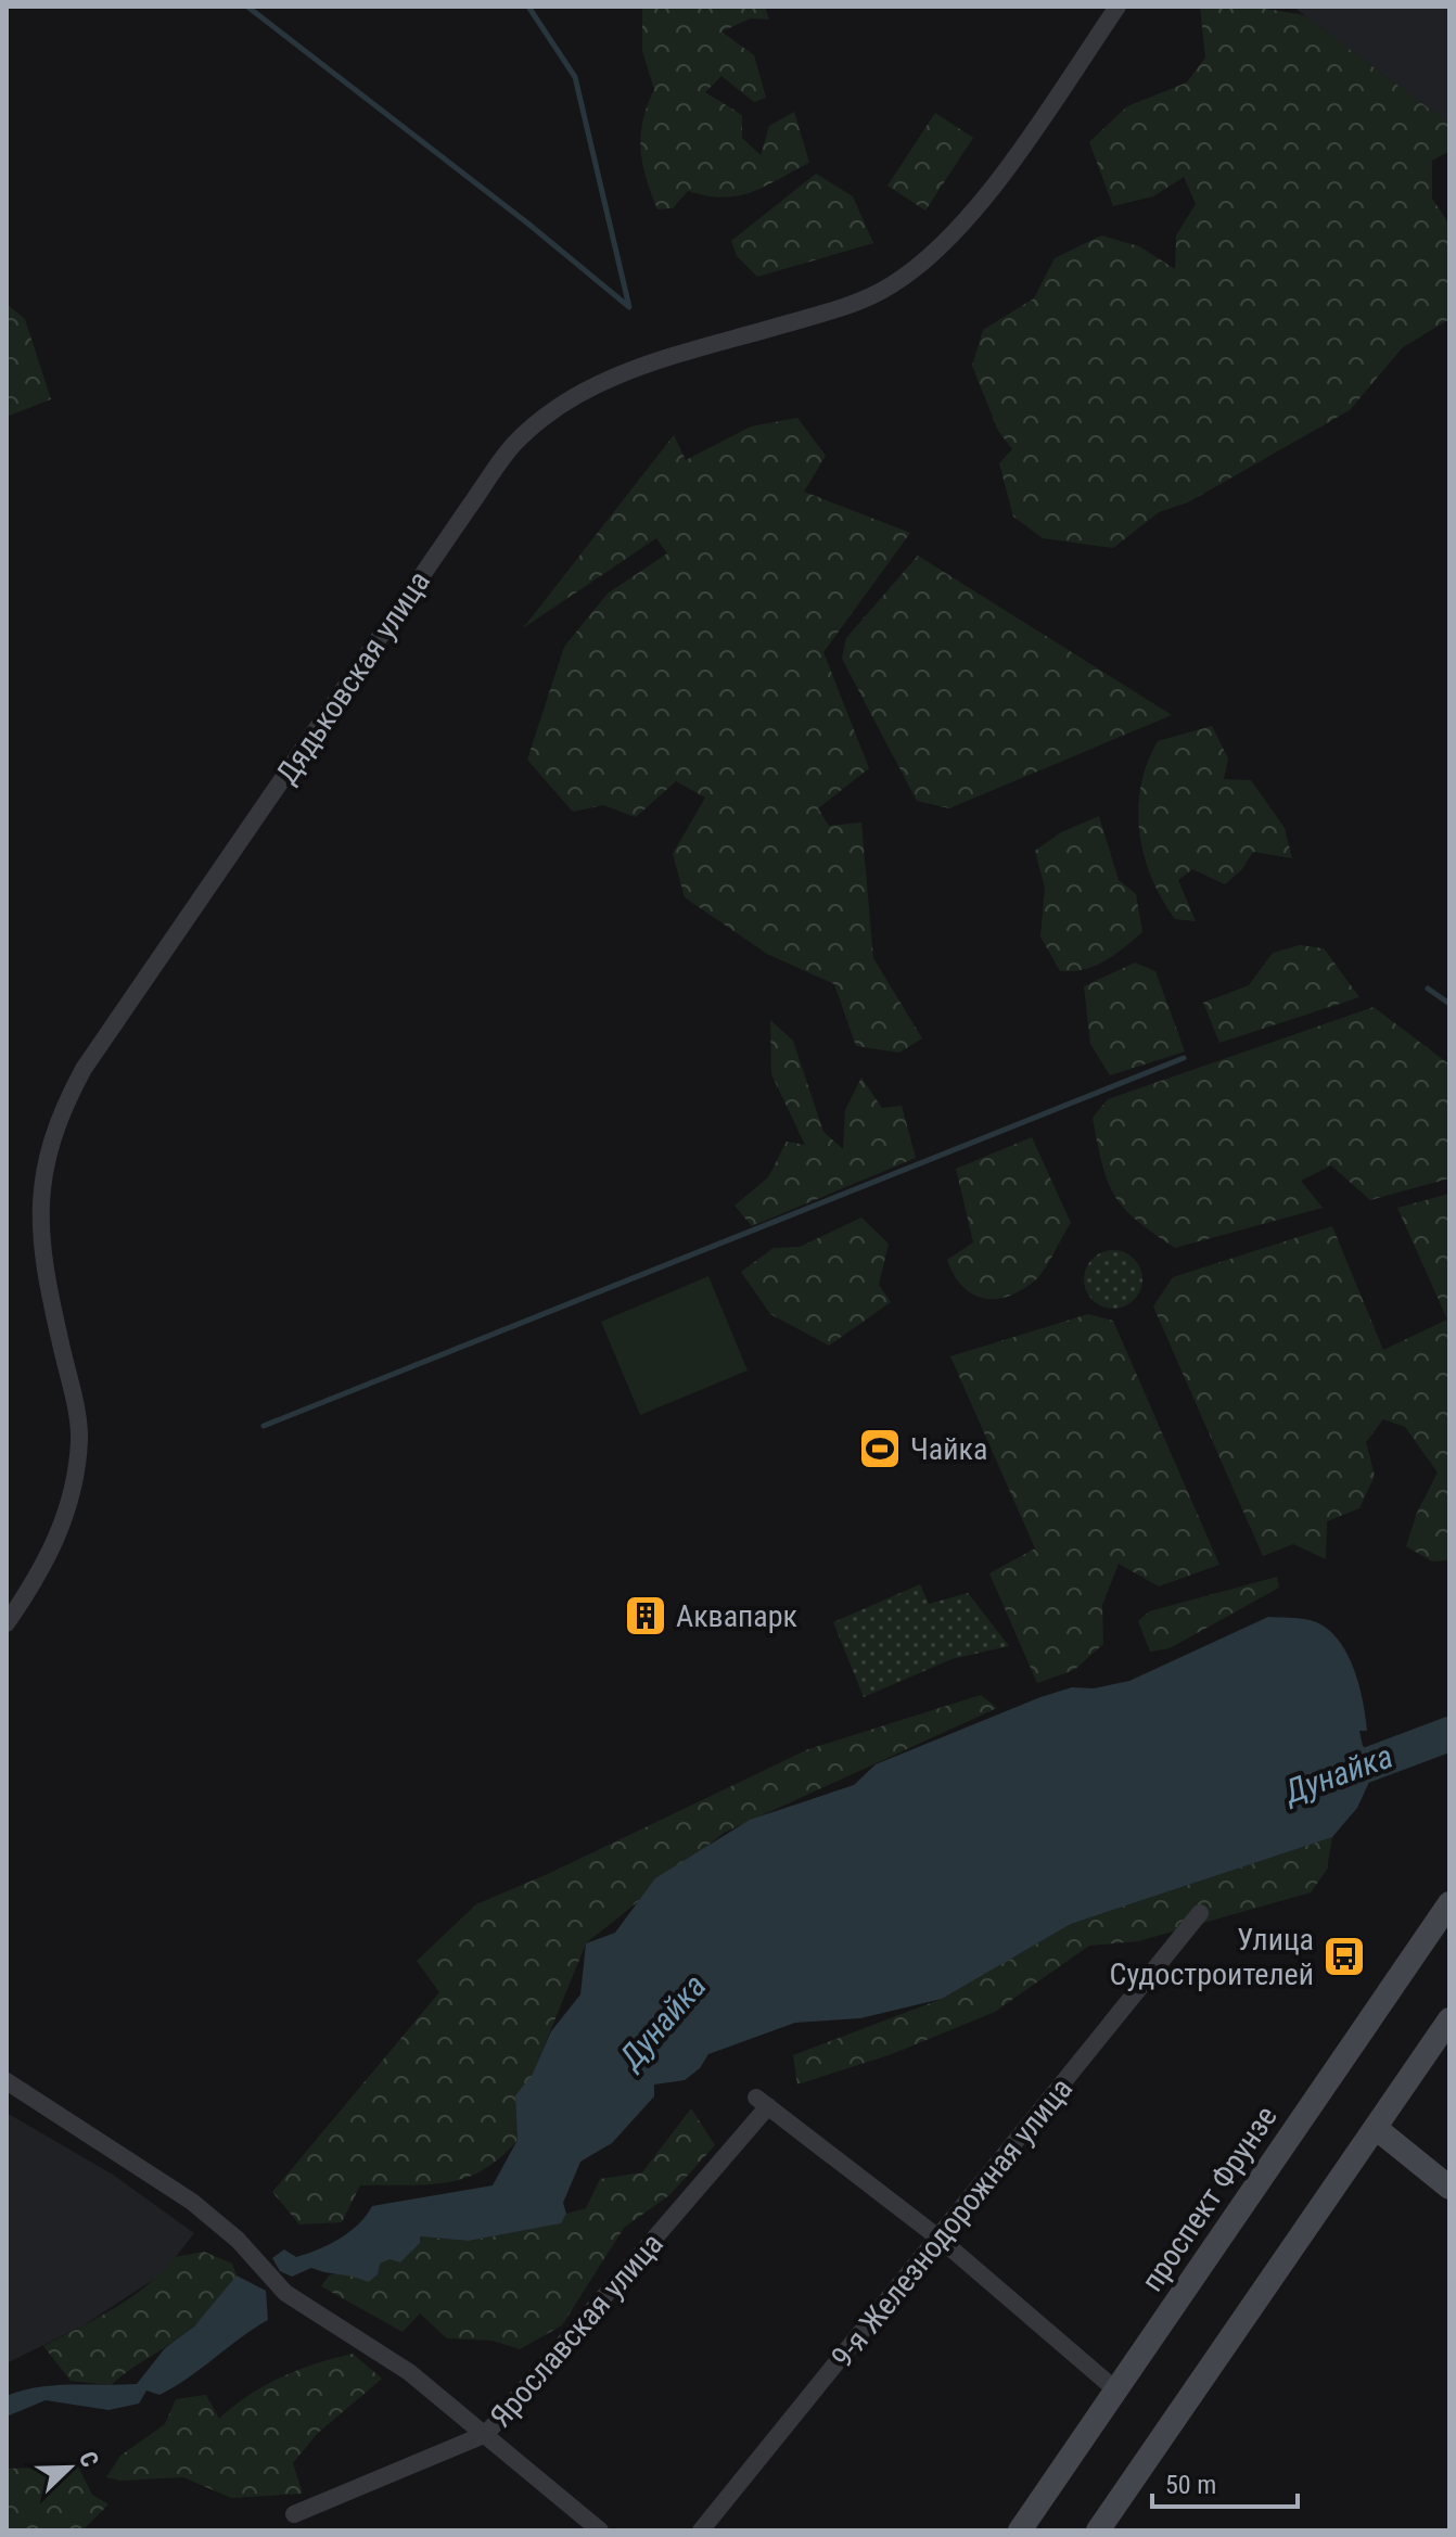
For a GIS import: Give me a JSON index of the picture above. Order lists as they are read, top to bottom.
{
  "streets": {
    "main road": ["проспект Фрунзе"],
    "street": ["Дядьковская улица", "9-я Железнодорожная улица", "Ярославская улица"]
  },
  "crossings": [
    ["9-я Железнодорожная улица", "Ярославская улица"]
  ],
  "water": ["Дунайка"],
  "places": {
    "sports": ["Чайка"],
    "building": ["Аквапарк"],
    "bus stop": ["Улица Судостроителей"]
  },
  "scale_bar": "50 m",
  "north": "top right"
}
